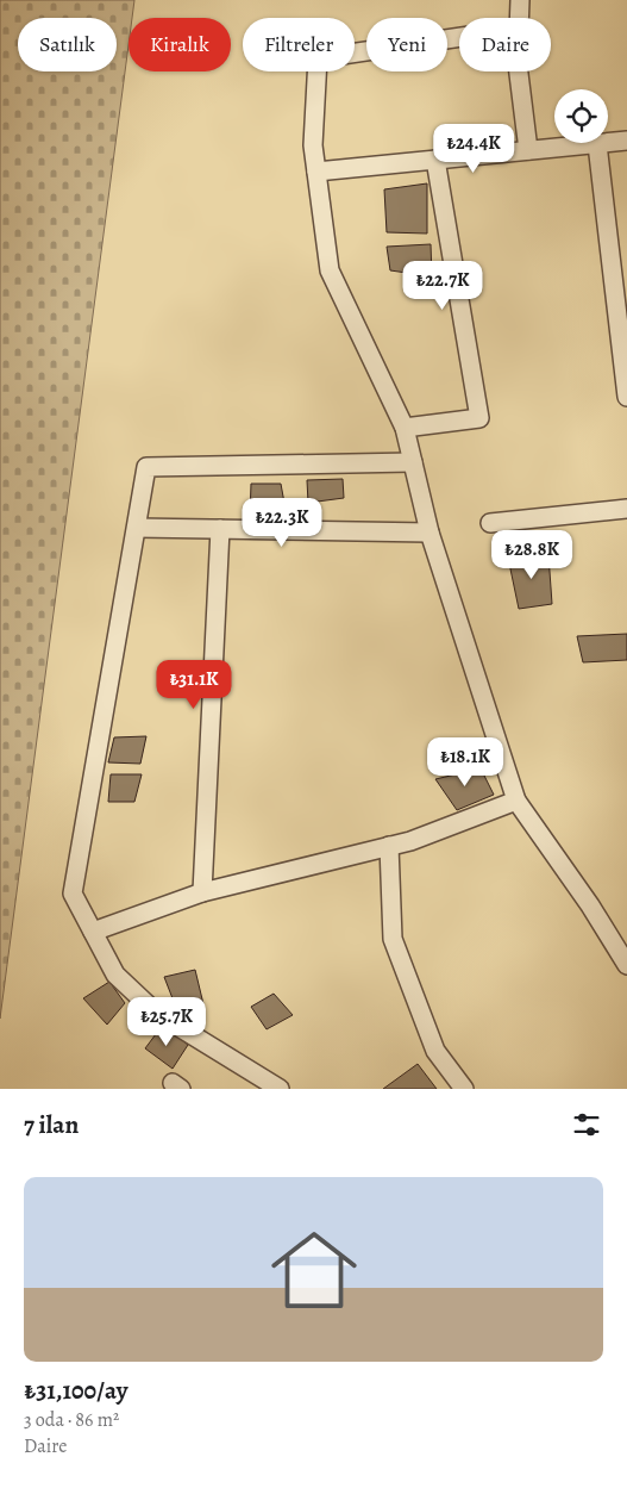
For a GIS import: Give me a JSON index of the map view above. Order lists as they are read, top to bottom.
{
  "page": {
    "chip": [
      "Satılık",
      "Kiralık",
      "Filtreler",
      "Yeni",
      "Daire"
    ],
    "price": [
      "₺24.4K",
      "₺22.7K",
      "₺22.3K",
      "₺28.8K",
      "₺31.1K",
      "₺18.1K",
      "₺25.7K"
    ],
    "heading": "7 ilan",
    "list": [
      {
        "name": "₺31,100/ay",
        "note": "3 oda · 86 m² · Daire"
      }
    ]
  }
}
